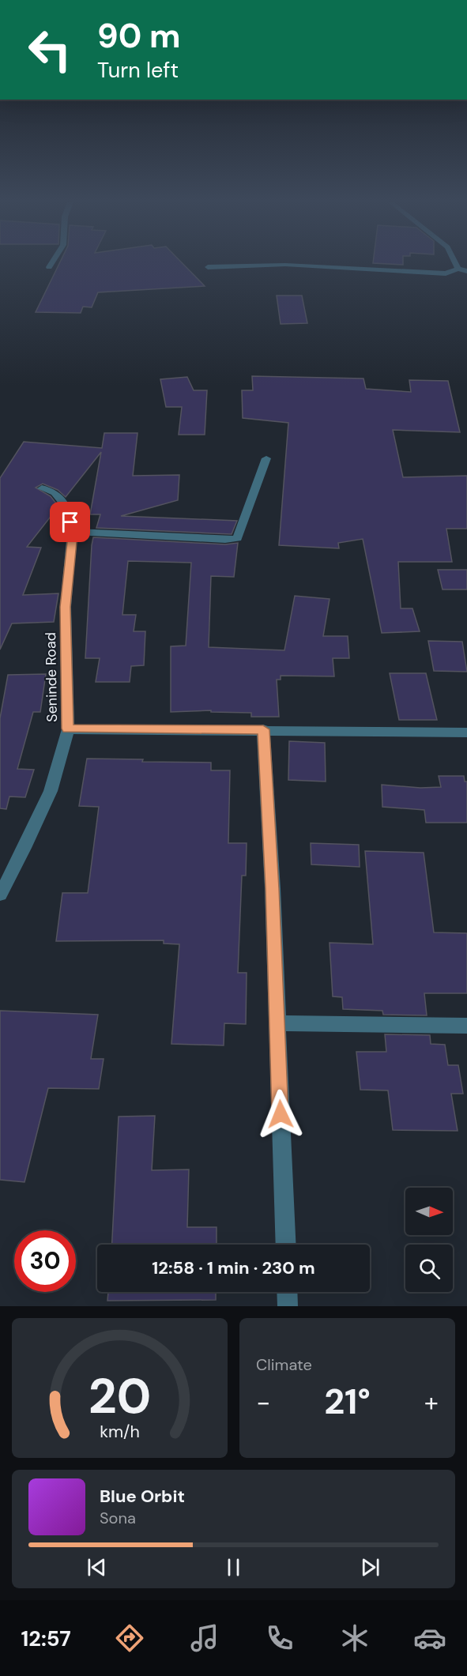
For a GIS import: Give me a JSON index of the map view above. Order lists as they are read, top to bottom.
{
  "streets": {
    "street": ["Seninde Road"]
  },
  "north": "right",
  "page": {
    "turn": ["90 m", "Turn left"],
    "limit": "30",
    "trip": "12:58 · 1 min · 230 m",
    "tile": "Climate",
    "heat": ["−", "21°", "+"],
    "song": ["Blue Orbit", "Sona"],
    "tabs": "12:57",
    "gauge": ["20", "km/h"]
  }
}
